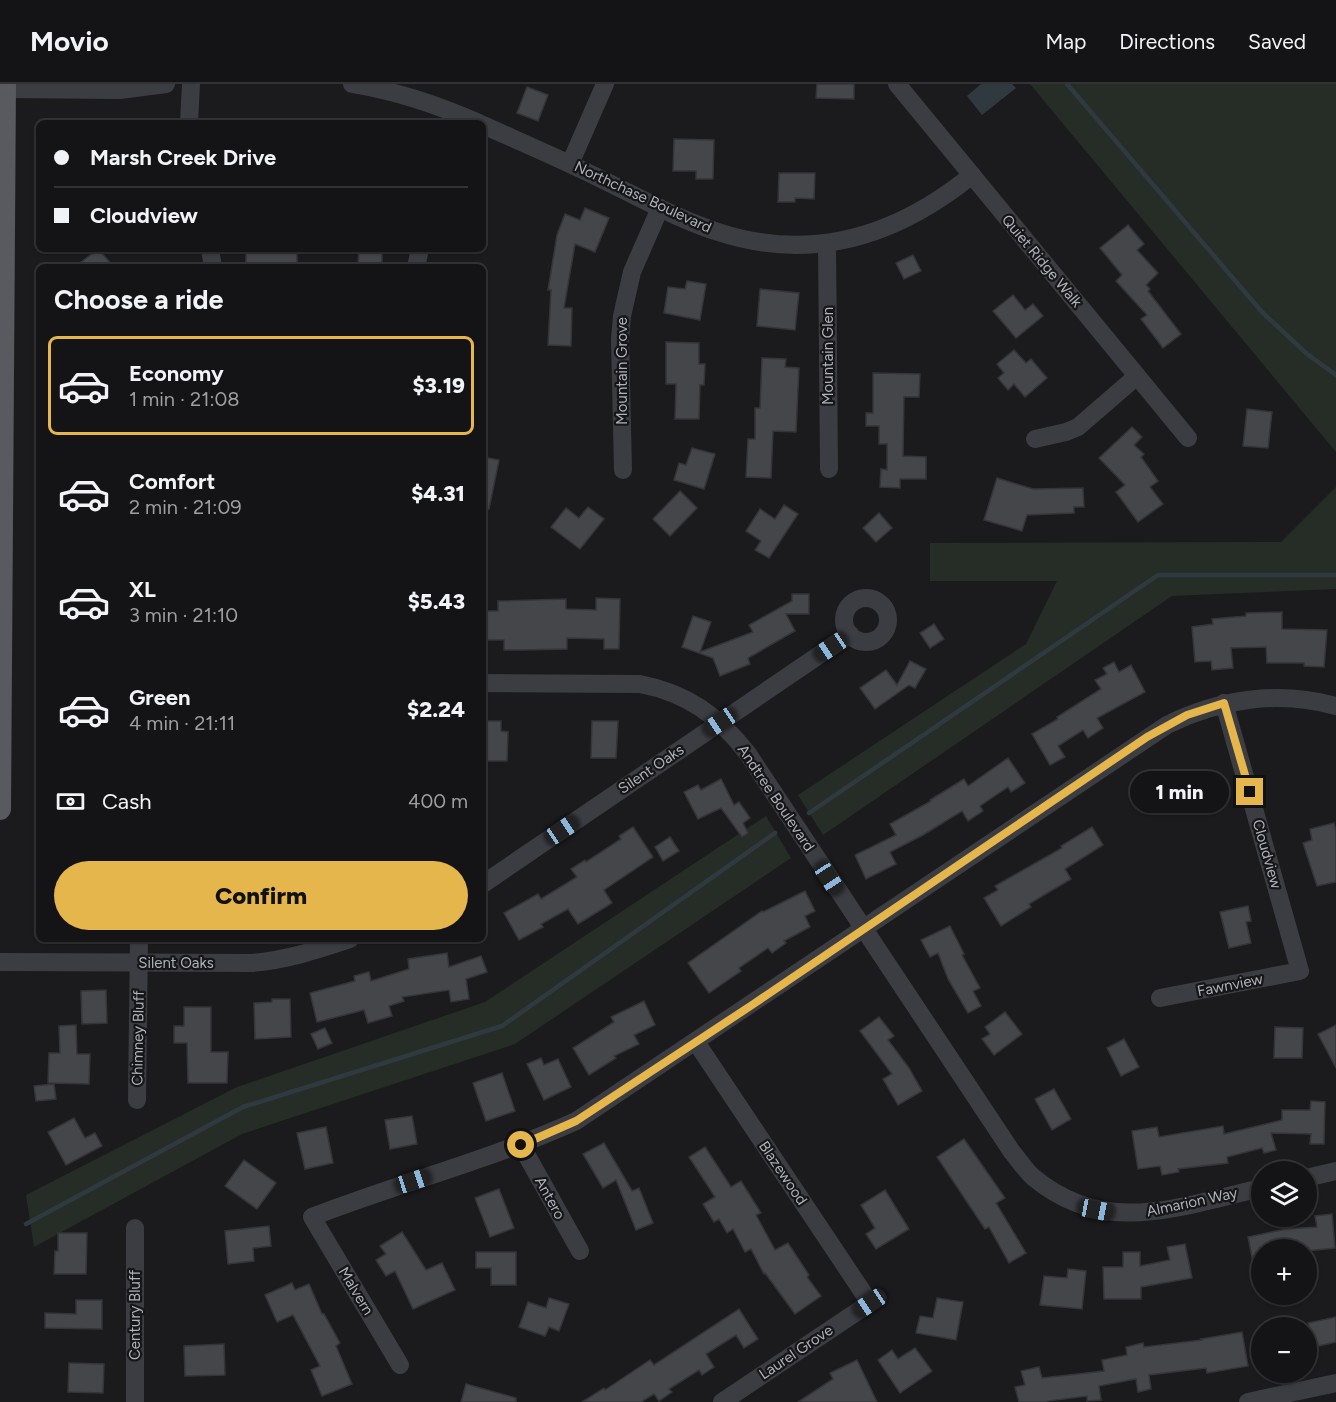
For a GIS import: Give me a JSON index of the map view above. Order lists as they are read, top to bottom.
{
  "streets": {
    "street": [
      "Northchase Boulevard",
      "Quiet Ridge Walk",
      "Mountain Glen",
      "Mountain Grove",
      "Silent Oaks",
      "Andtree Boulevard",
      "Cloudview",
      "Fawnview",
      "Chimney Bluff",
      "Blazewood",
      "Antero",
      "Almarion Way",
      "Malvern",
      "Century Bluff",
      "Laurel Grove"
    ]
  },
  "crossings": [
    ["Northchase Boulevard", "Quiet Ridge Walk"],
    ["Northchase Boulevard", "Mountain Glen"],
    ["Northchase Boulevard", "Mountain Grove"],
    ["Silent Oaks", "Andtree Boulevard"],
    ["Silent Oaks", "Chimney Bluff"],
    ["Andtree Boulevard", "Almarion Way"],
    ["Cloudview", "Fawnview"],
    ["Blazewood", "Laurel Grove"],
    ["Antero", "Malvern"]
  ],
  "page": {
    "header": "Movio",
    "nav": ["Map", "Directions", "Saved"],
    "banner": ["Marsh Creek Drive", "Cloudview"],
    "heading": "Choose a ride",
    "list": [
      {
        "name": "Economy",
        "note": "1 min · 21:08",
        "value": "$3.19"
      },
      {
        "name": "Comfort",
        "note": "2 min · 21:09",
        "value": "$4.31"
      },
      {
        "name": "XL",
        "note": "3 min · 21:10",
        "value": "$5.43"
      },
      {
        "name": "Green",
        "note": "4 min · 21:11",
        "value": "$2.24"
      }
    ],
    "pay": ["Cash", "400 m"],
    "bubble": "1 min",
    "buttons": "Confirm",
    "map_buttons": ["+", "−"]
  }
}
